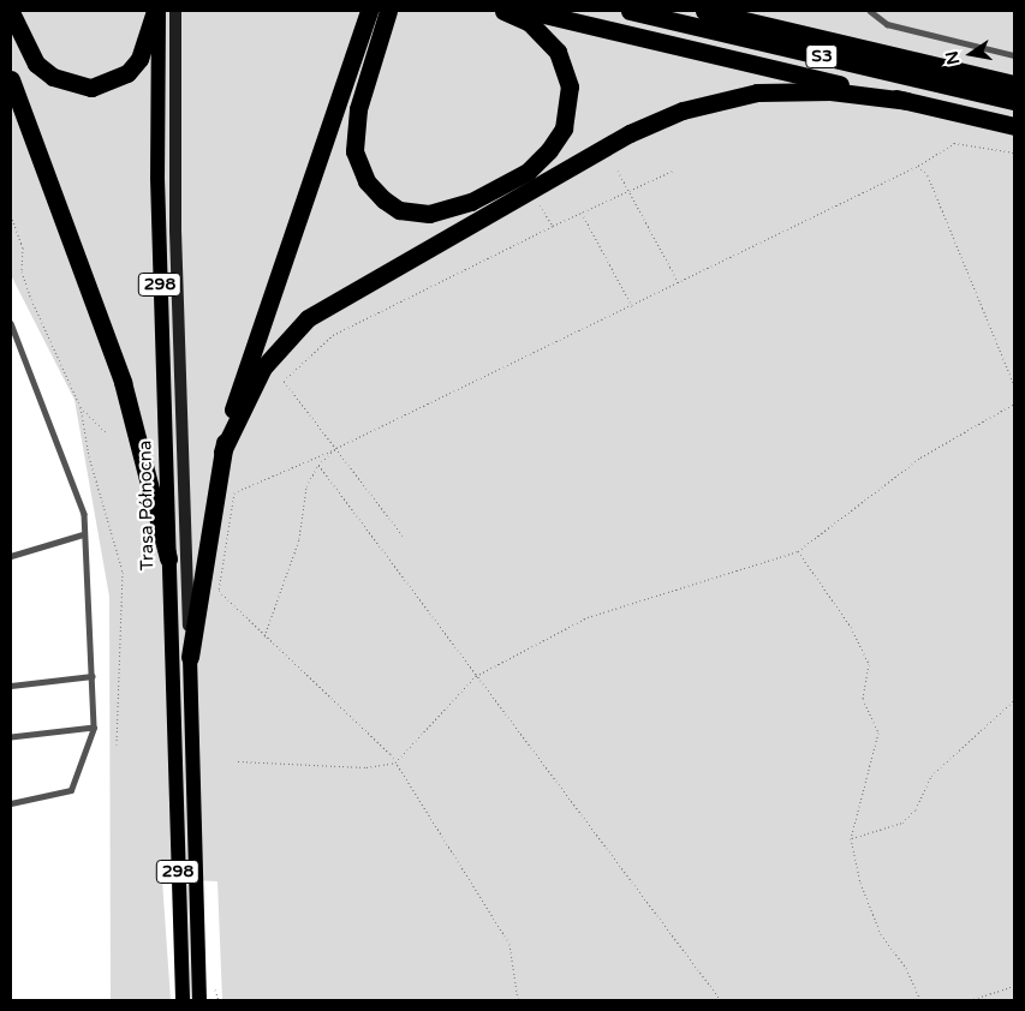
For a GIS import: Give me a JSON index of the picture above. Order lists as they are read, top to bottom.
{
  "streets": {
    "highway": ["S3"],
    "main road": ["298", "Trasa Północna"]
  },
  "north": "left"
}
